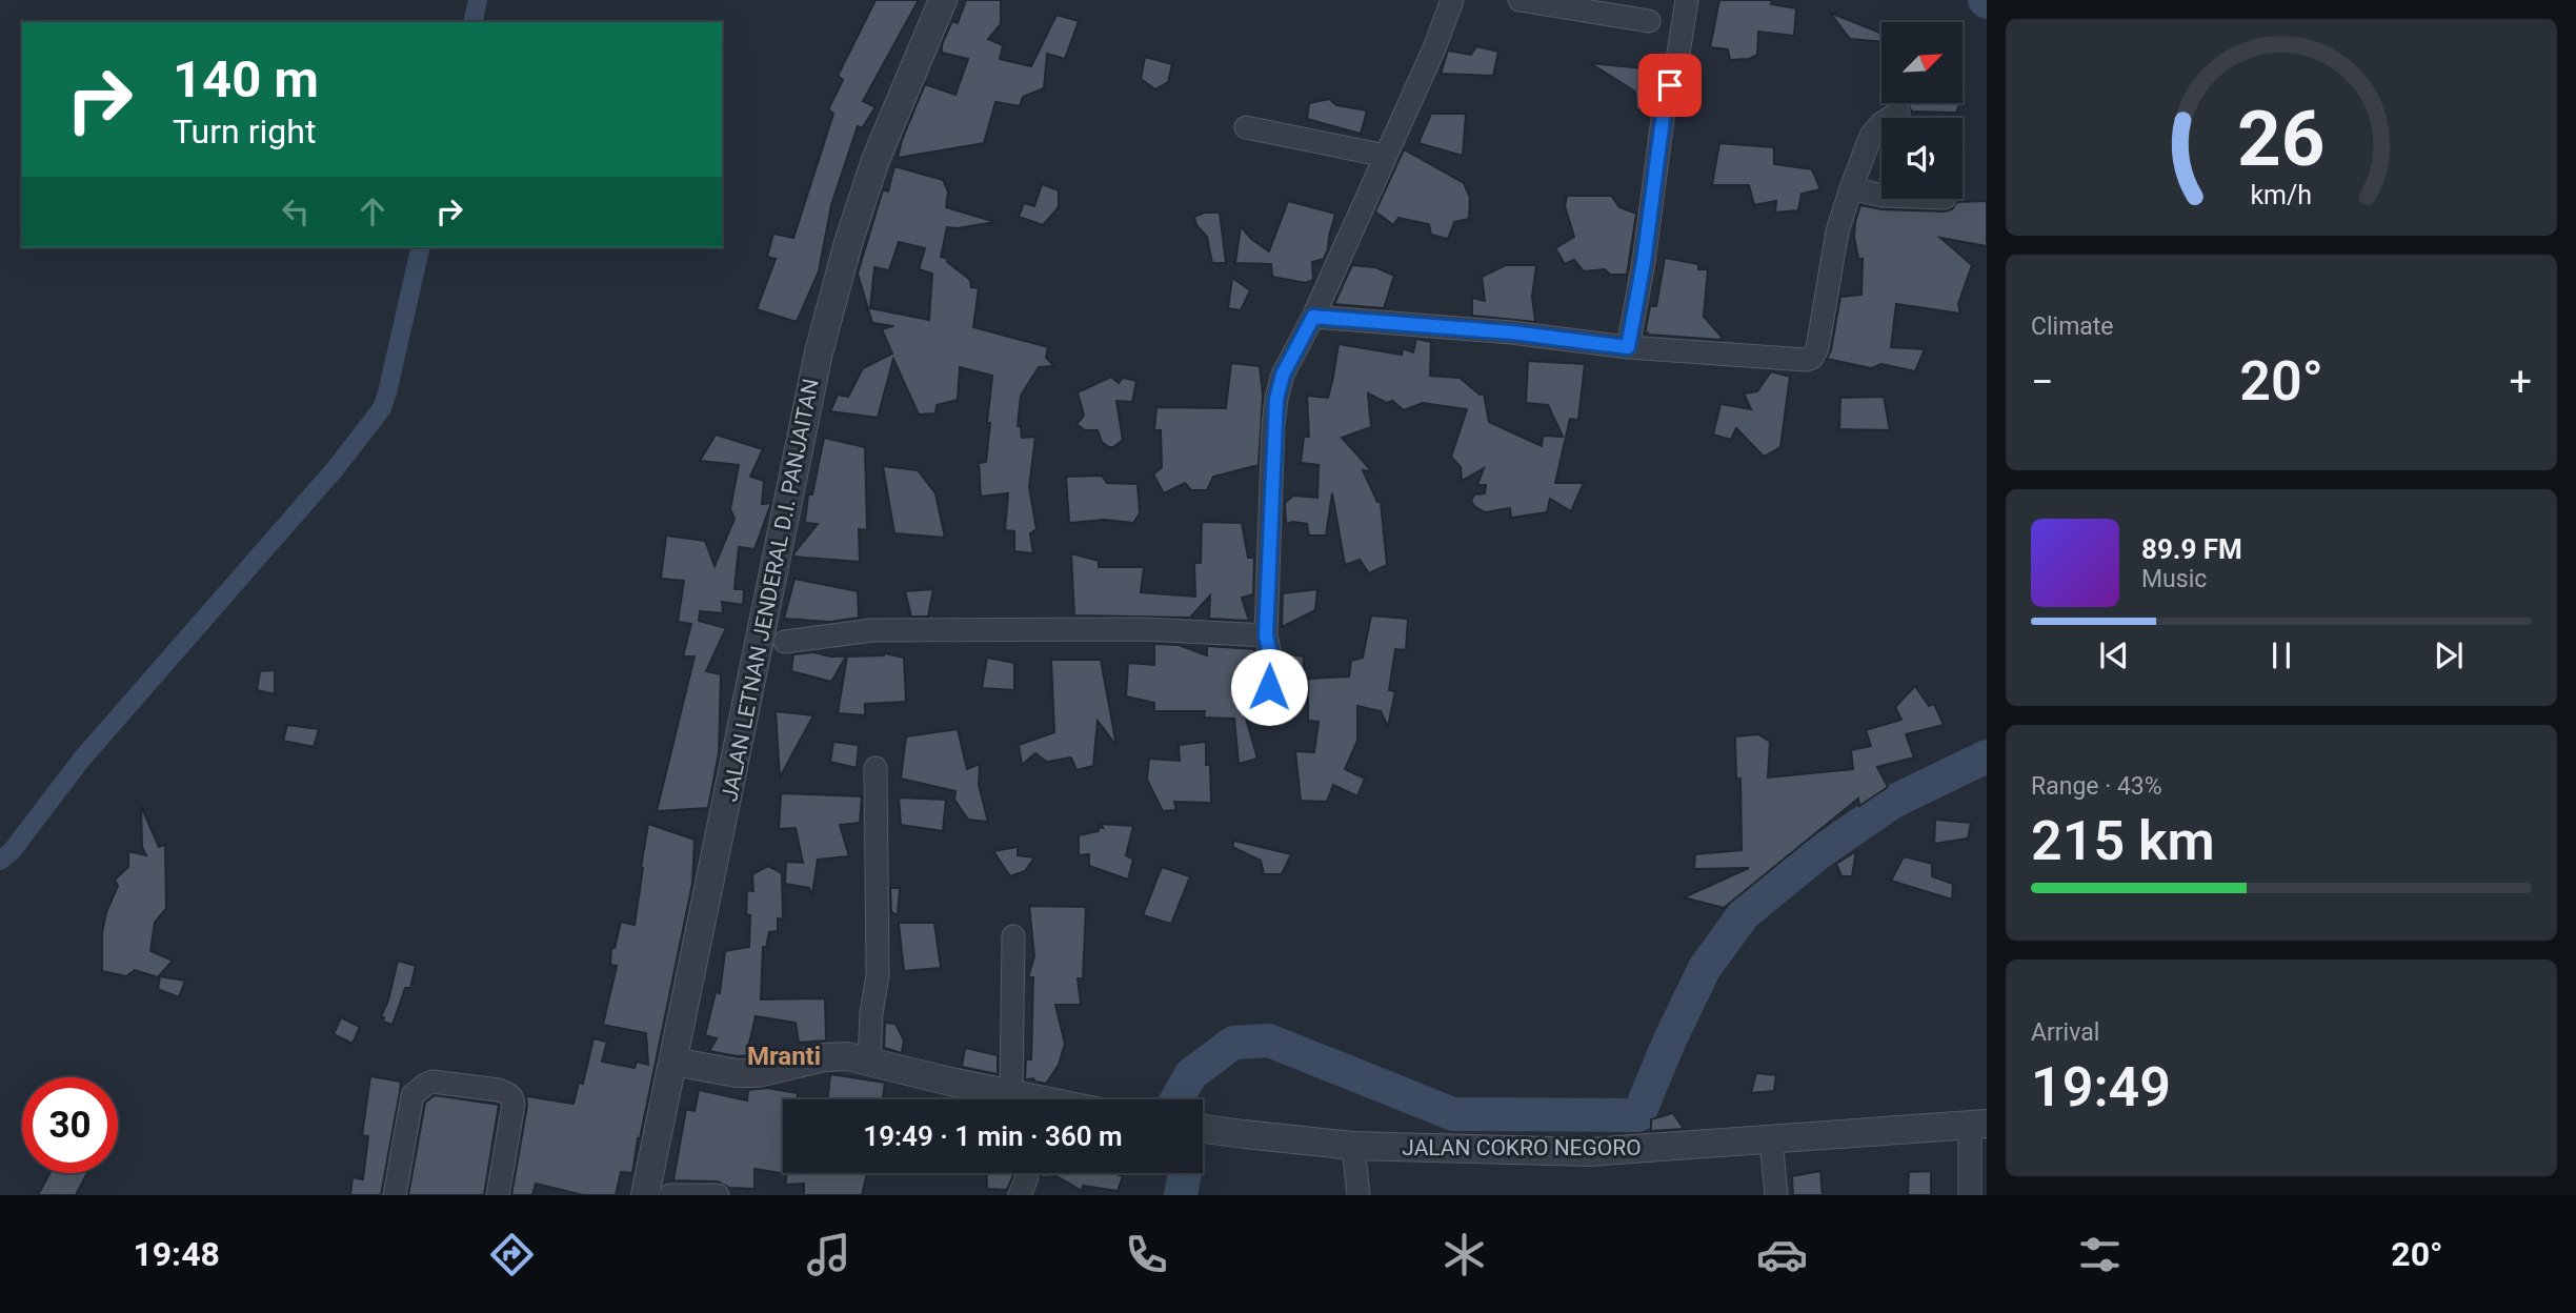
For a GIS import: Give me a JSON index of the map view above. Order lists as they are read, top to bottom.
{
  "streets": {
    "street": ["JALAN LETNAN JENDERAL D.I. PANJAITAN", "JALAN COKRO NEGORO"]
  },
  "districts": ["Mranti"],
  "north": "top right",
  "page": {
    "turn": ["140 m", "Turn right"],
    "tile": [
      "Climate",
      ["Range · 43%", "215 km"],
      ["Arrival", "19:49"]
    ],
    "heat": ["−", "20°", "+"],
    "song": ["89.9 FM", "Music"],
    "limit": "30",
    "trip": "19:49 · 1 min · 360 m",
    "tabs": ["19:48", "20°"],
    "gauge": ["26", "km/h"]
  }
}
